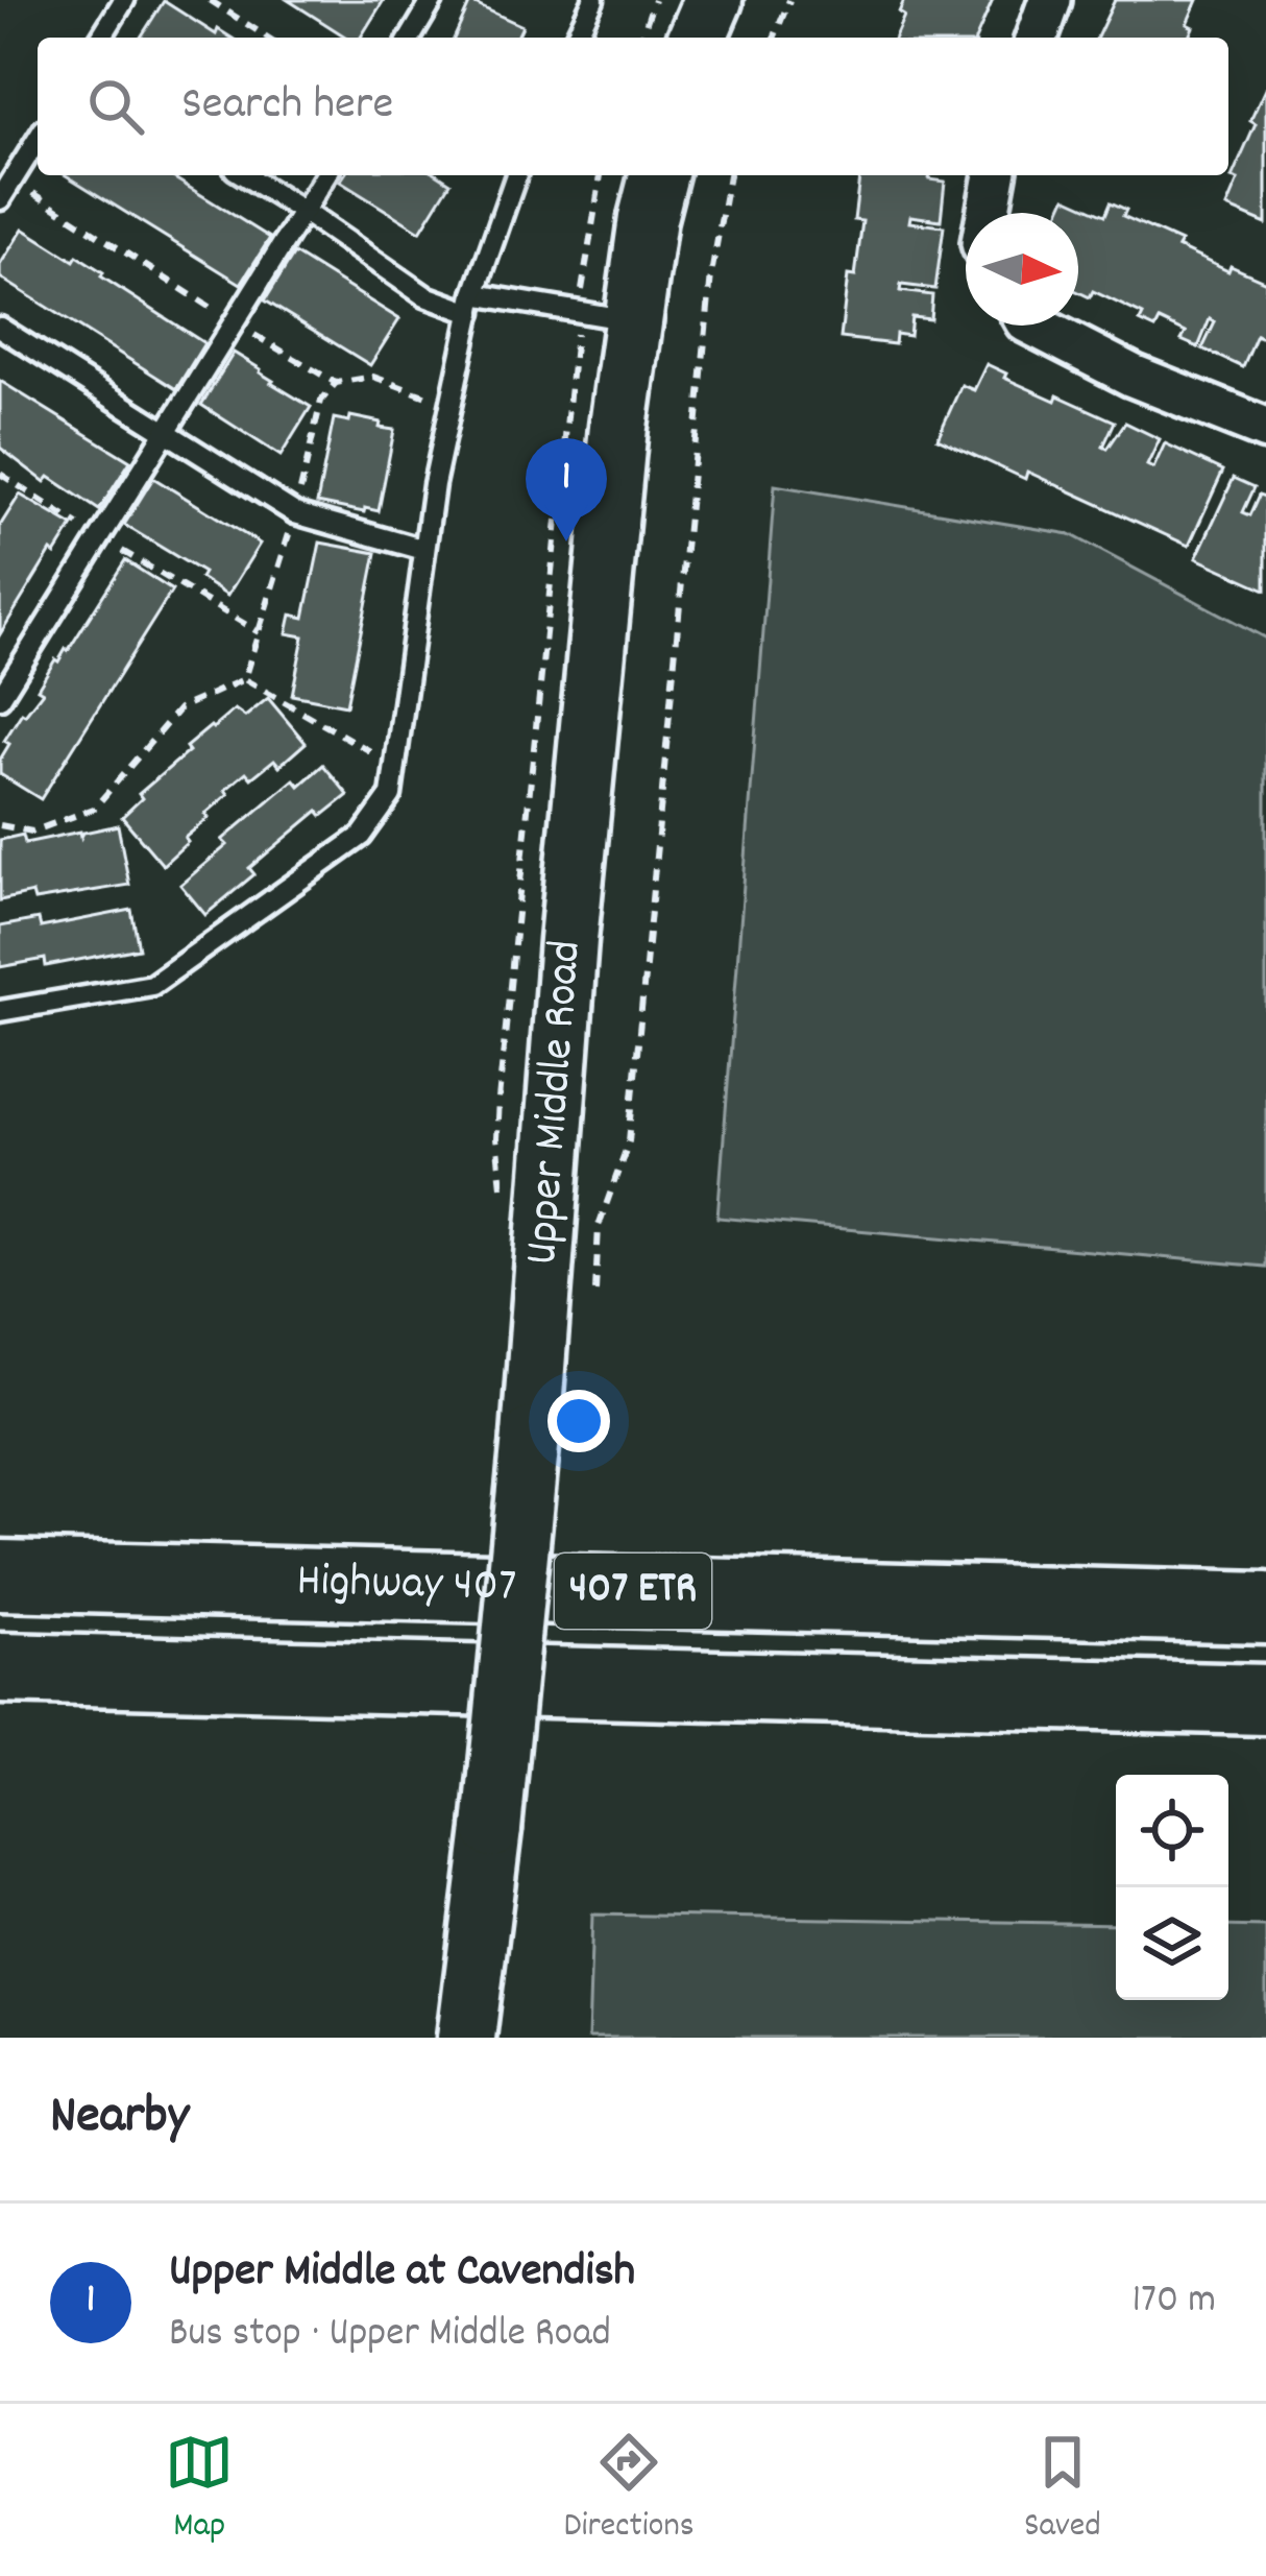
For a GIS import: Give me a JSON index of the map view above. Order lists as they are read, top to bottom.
{
  "streets": {
    "highway": ["Highway 407", "407 ETR"],
    "main road": ["Upper Middle Road"]
  },
  "north": "right",
  "page": {
    "search": "Search here",
    "pins": "1",
    "heading": "Nearby",
    "list": [
      {
        "mark": "1",
        "name": "Upper Middle at Cavendish",
        "note": "Bus stop · Upper Middle Road",
        "value": "170 m"
      }
    ],
    "nav": ["Map", "Directions", "Saved"]
  }
}
